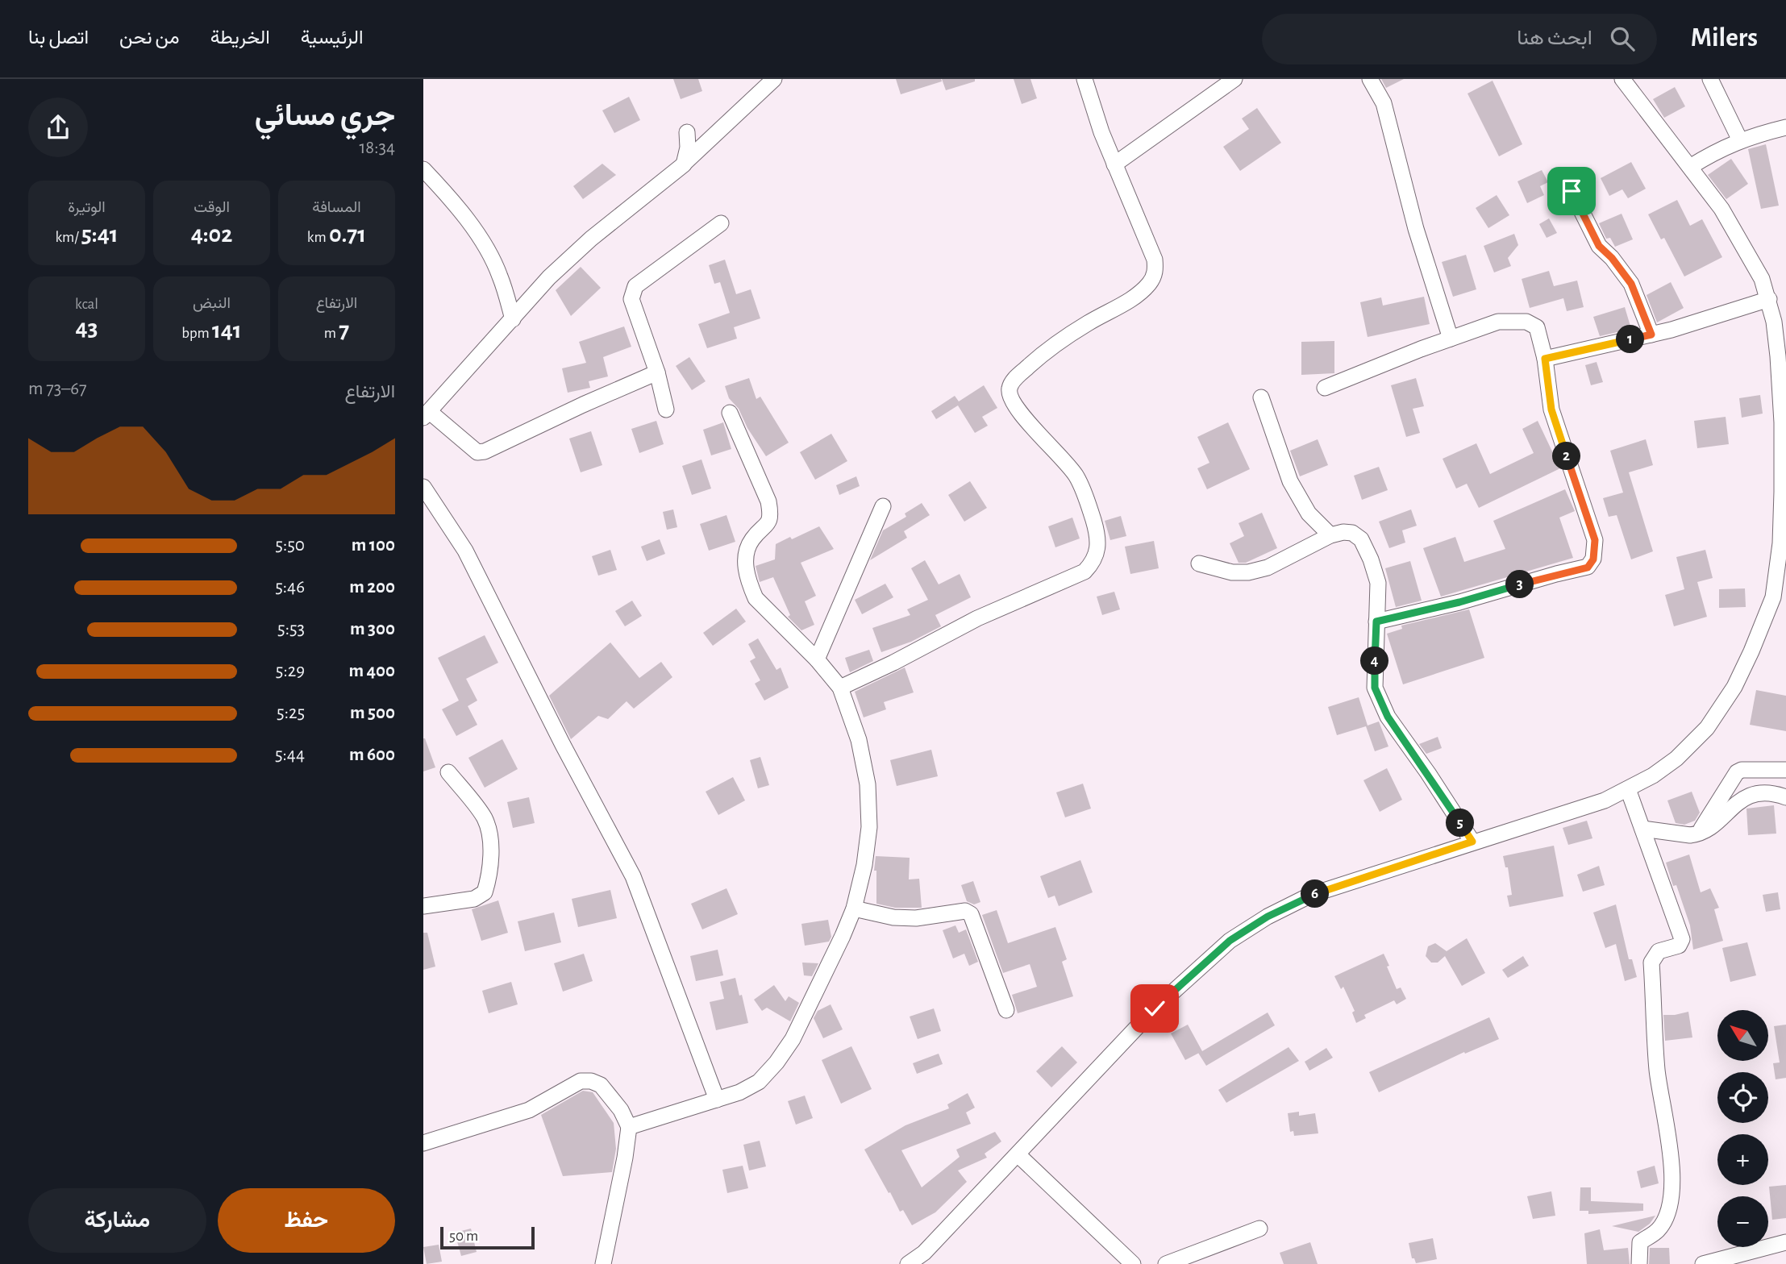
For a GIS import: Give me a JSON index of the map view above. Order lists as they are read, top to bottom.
{
  "scale_bar": "50 m",
  "north": "top left",
  "page": {
    "header": "Milers",
    "search": "ابحث هنا",
    "nav": [
      "الرئيسية",
      "الخريطة",
      "من نحن",
      "اتصل بنا"
    ],
    "heading": ["جري مسائي", "18:34"],
    "stats": [
      ["المسافة", "0.71 km"],
      ["الوقت", "4:02"],
      ["الوتيرة", "5:41 /km"],
      ["الارتفاع", "7 m"],
      ["النبض", "141 bpm"],
      ["kcal", "43"]
    ],
    "pins": [
      "1",
      "2",
      "3",
      "4",
      "5",
      "6"
    ],
    "chart": ["الارتفاع", "67–73 m"],
    "list": [
      {
        "name": "100 m",
        "note": "5:50"
      },
      {
        "name": "200 m",
        "note": "5:46"
      },
      {
        "name": "300 m",
        "note": "5:53"
      },
      {
        "name": "400 m",
        "note": "5:29"
      },
      {
        "name": "500 m",
        "note": "5:25"
      },
      {
        "name": "600 m",
        "note": "5:44"
      }
    ],
    "map_buttons": ["+", "−"],
    "buttons": ["حفظ", "مشاركة"],
    "scale": "50 m"
  }
}
